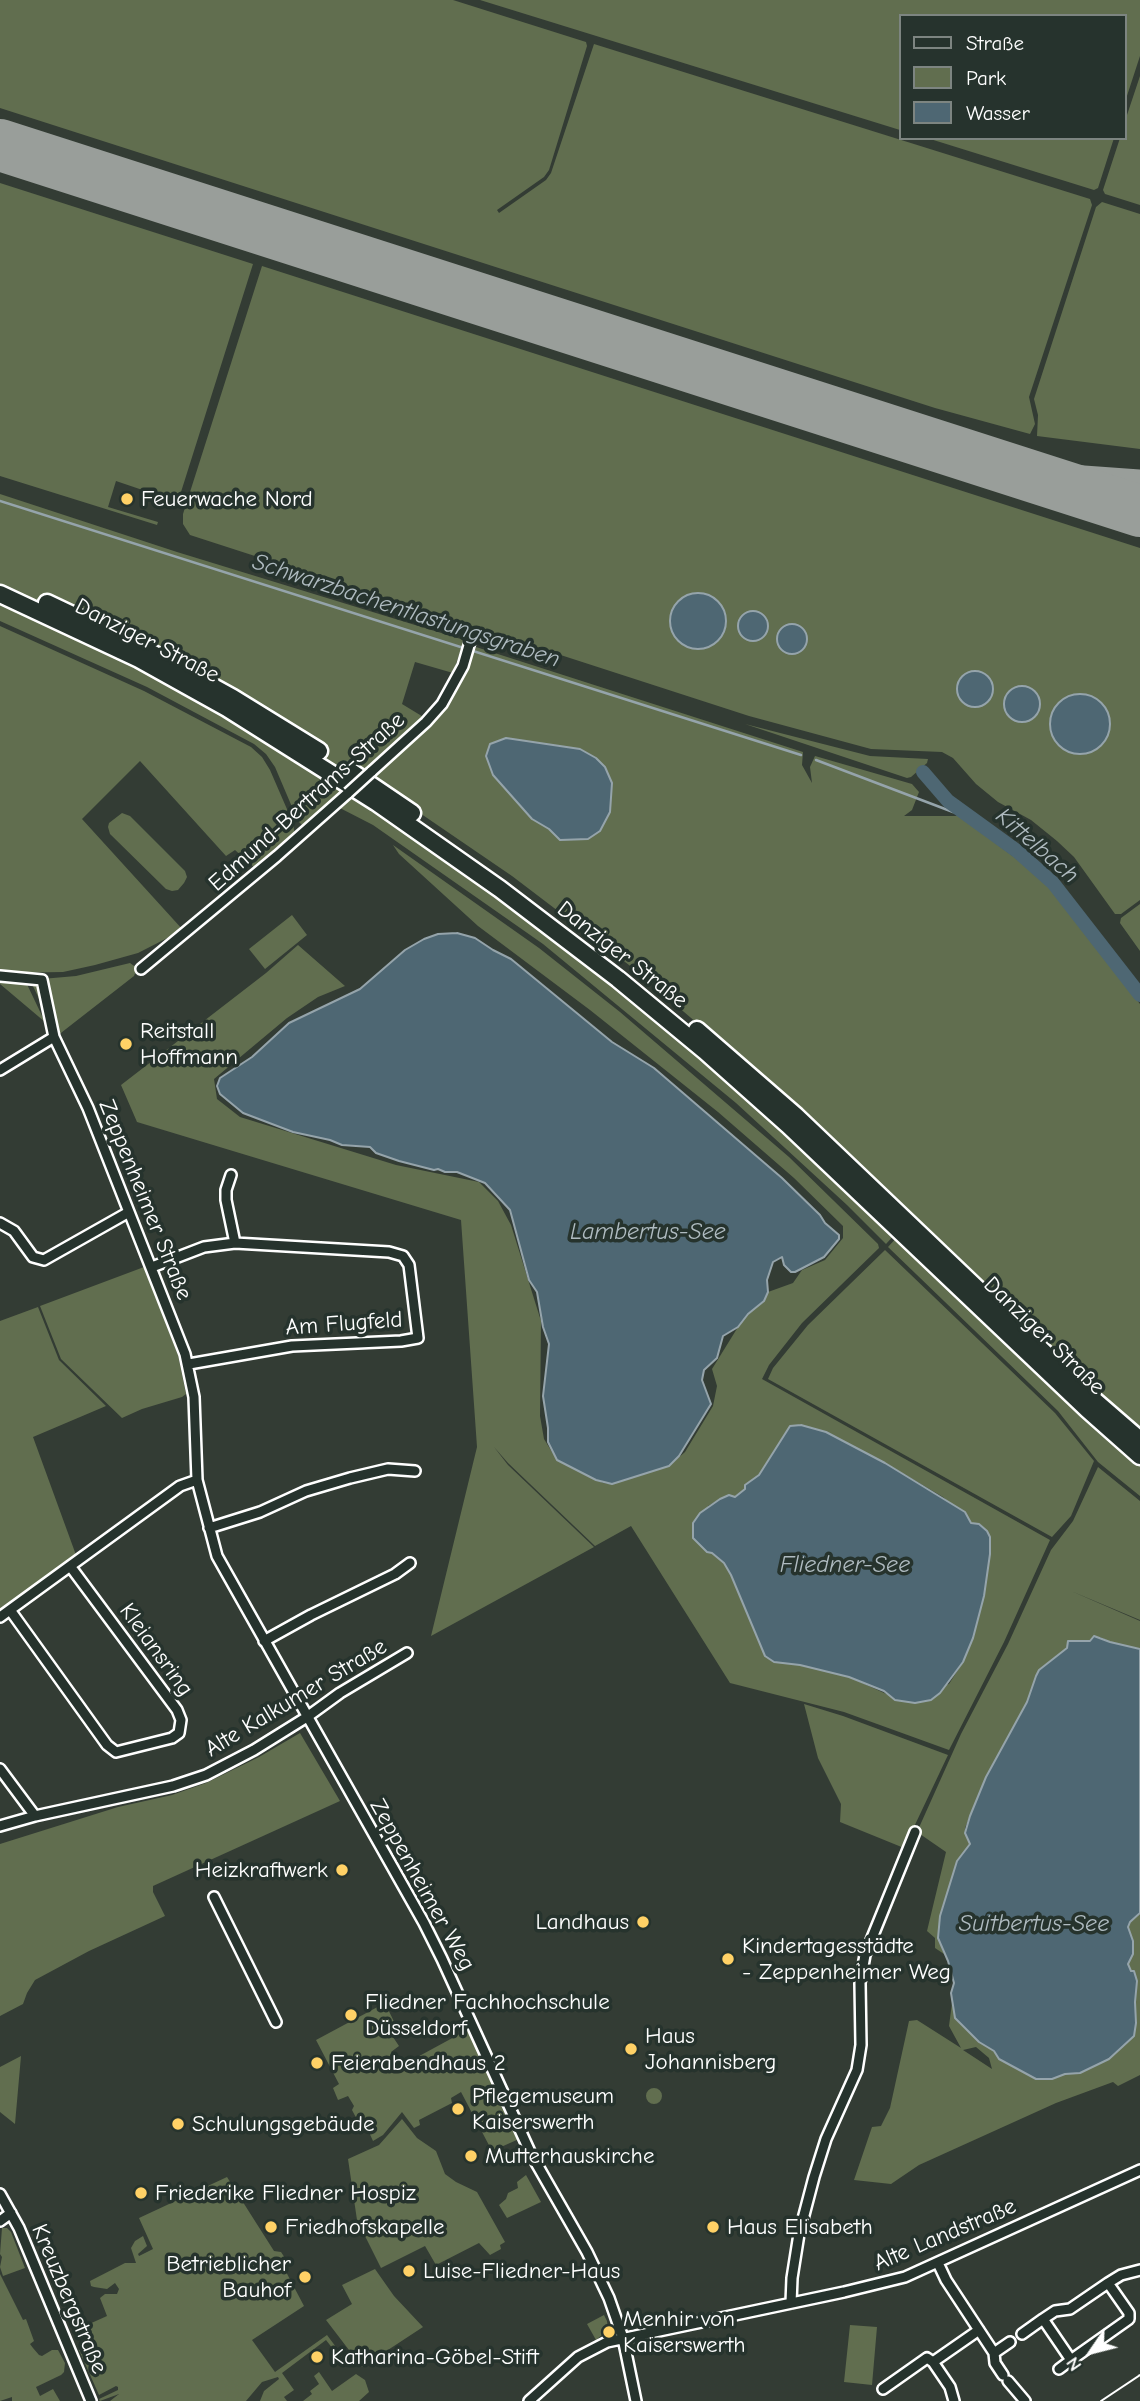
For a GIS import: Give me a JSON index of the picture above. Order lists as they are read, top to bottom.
{
  "streets": {
    "highway": ["Danziger Straße"],
    "street": [
      "Edmund-Bertrams-Straße",
      "Zeppenheimer Straße",
      "Am Flugfeld",
      "Kleiansring",
      "Alte Kalkumer Straße",
      "Zeppenheimer Weg",
      "Alte Landstraße",
      "Kreuzbergstraße"
    ]
  },
  "crossings": [
    ["Zeppenheimer Straße", "Am Flugfeld"],
    ["Zeppenheimer Straße", "Alte Kalkumer Straße"],
    ["Zeppenheimer Straße", "Zeppenheimer Weg"],
    ["Alte Kalkumer Straße", "Zeppenheimer Weg"],
    ["Zeppenheimer Weg", "Alte Landstraße"]
  ],
  "water": [
    "Schwarzbachentlastungsgraben",
    "Kittelbach",
    "Lambertus-See",
    "Fliedner-See",
    "Suitbertus-See"
  ],
  "places": [
    "Feuerwache Nord",
    "Reitstall Hoffmann",
    "Heizkraftwerk",
    "Landhaus",
    "Kindertagesstädte - Zeppenheimer Weg",
    "Fliedner Fachhochschule Düsseldorf",
    "Haus Johannisberg",
    "Feierabendhaus 2",
    "Pflegemuseum Kaiserswerth",
    "Schulungsgebäude",
    "Mutterhauskirche",
    "Friederike Fliedner Hospiz",
    "Friedhofskapelle",
    "Haus Elisabeth",
    "Luise-Fliedner-Haus",
    "Betrieblicher Bauhof",
    "Menhir von Kaiserswerth",
    "Katharina-Göbel-Stift"
  ],
  "legend": ["Straße", "Park", "Wasser"],
  "north": "bottom left"
}
